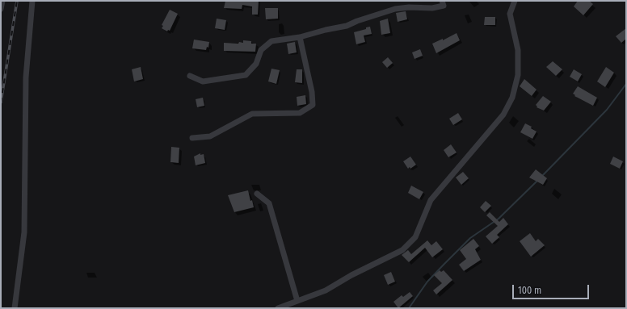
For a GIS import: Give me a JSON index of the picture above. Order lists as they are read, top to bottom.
{
  "scale_bar": "100 m"
}
